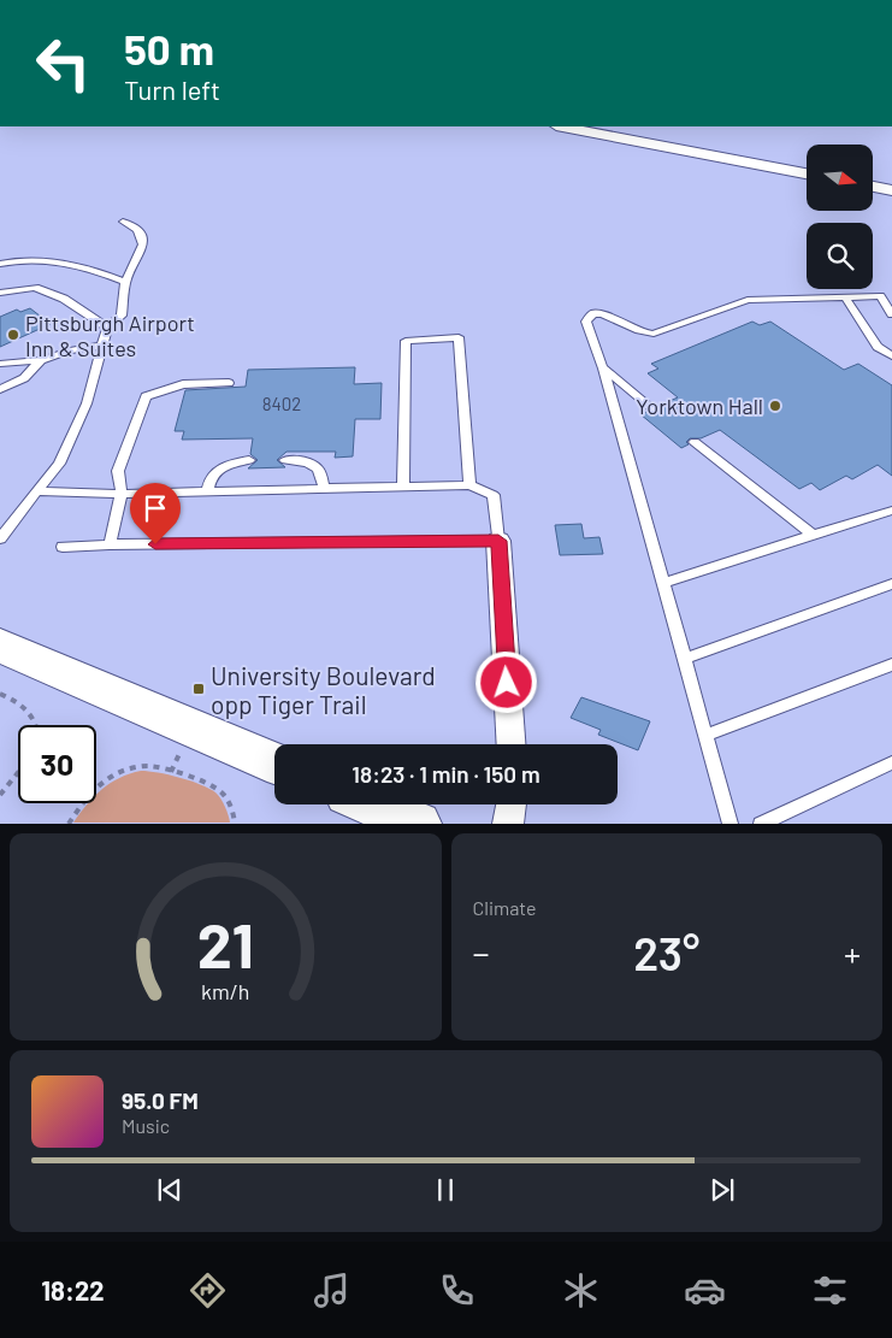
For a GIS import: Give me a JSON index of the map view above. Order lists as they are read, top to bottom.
{
  "places": {
    "other": ["Pittsburgh Airport Inn & Suites", "Yorktown Hall"],
    "transit": ["University Boulevard opp Tiger Trail"]
  },
  "house_numbers": ["8402"],
  "north": "right",
  "page": {
    "turn": ["50 m", "Turn left"],
    "limit": "30",
    "trip": "18:23 · 1 min · 150 m",
    "tile": "Climate",
    "heat": ["−", "23°", "+"],
    "song": ["95.0 FM", "Music"],
    "tabs": "18:22",
    "gauge": ["21", "km/h"]
  }
}
